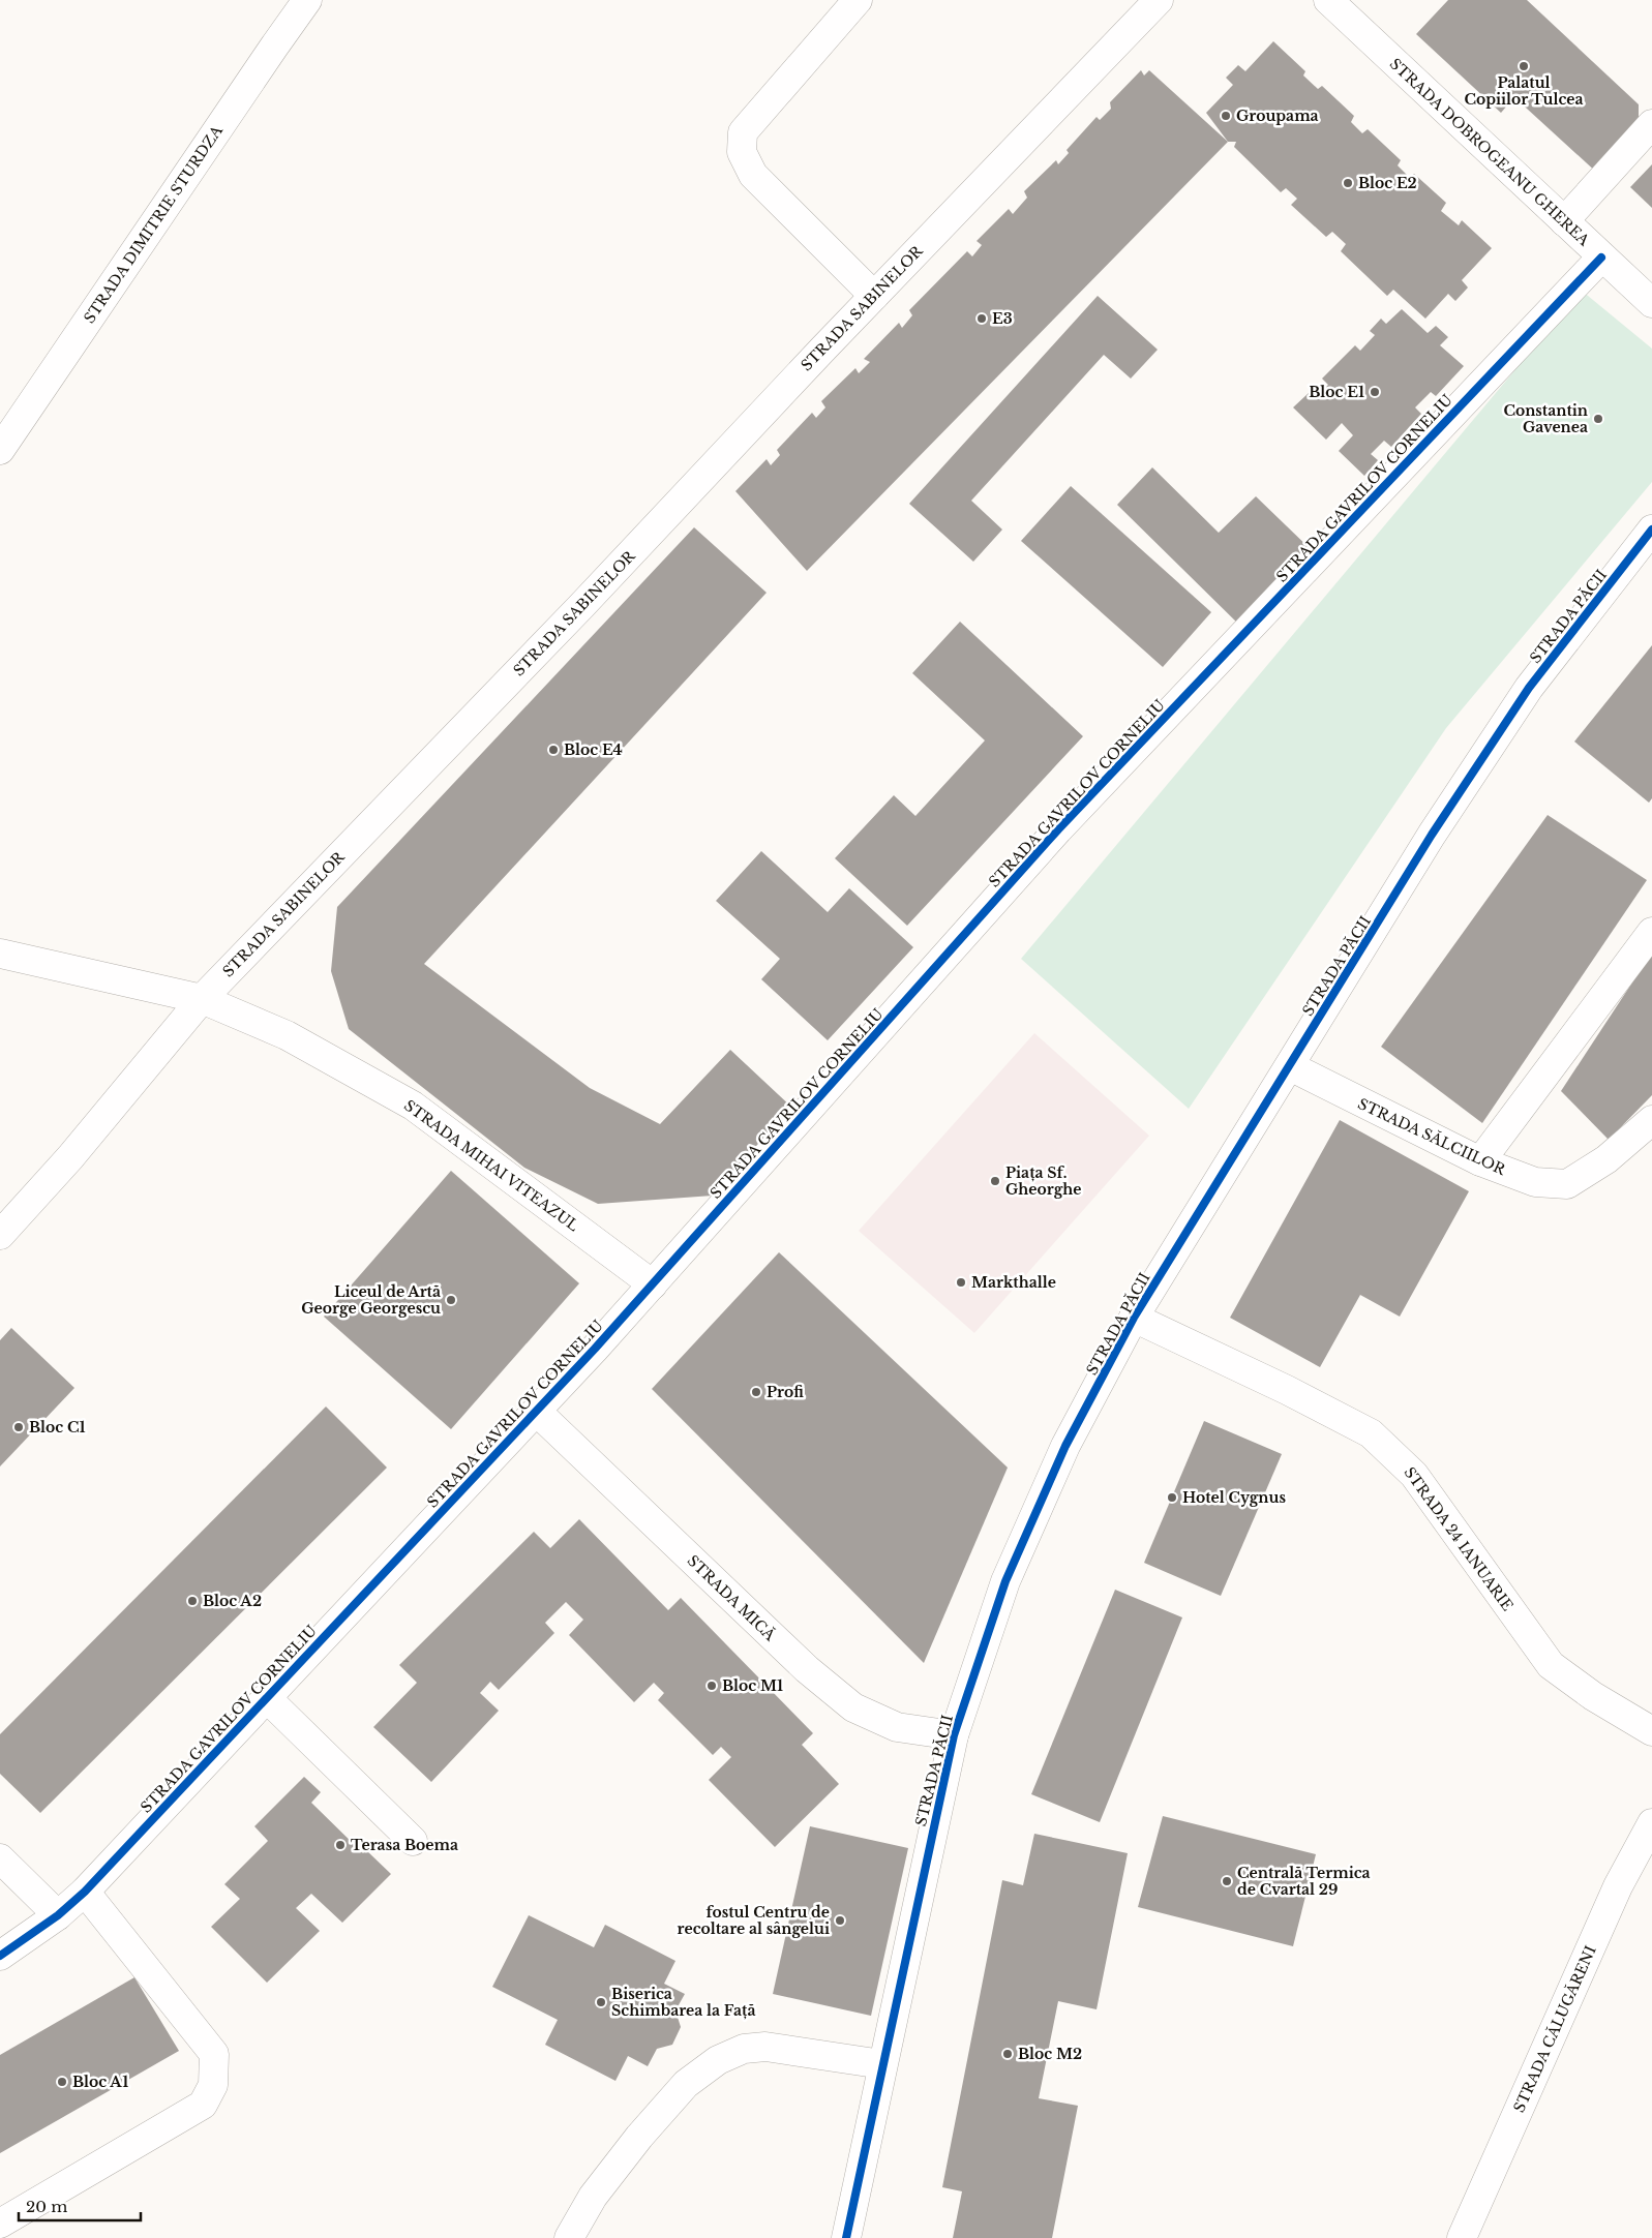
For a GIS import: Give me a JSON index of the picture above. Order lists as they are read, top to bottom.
{
  "streets": {
    "street": [
      "STRADA DOBROGEANU GHEREA",
      "STRADA DIMITRIE STURDZA",
      "STRADA SABINELOR",
      "STRADA GAVRILOV CORNELIU",
      "STRADA PĂCII",
      "STRADA SĂLCIILOR",
      "STRADA MIHAI VITEAZUL",
      "STRADA 24 IANUARIE",
      "STRADA MICĂ",
      "STRADA CĂLUGĂRENI"
    ]
  },
  "crossings": [
    ["STRADA DOBROGEANU GHEREA", "STRADA GAVRILOV CORNELIU"],
    ["STRADA SABINELOR", "STRADA MIHAI VITEAZUL"],
    ["STRADA GAVRILOV CORNELIU", "STRADA MIHAI VITEAZUL"],
    ["STRADA GAVRILOV CORNELIU", "STRADA MICĂ"],
    ["STRADA PĂCII", "STRADA SĂLCIILOR"],
    ["STRADA PĂCII", "STRADA 24 IANUARIE"],
    ["STRADA PĂCII", "STRADA MICĂ"]
  ],
  "places": [
    "Palatul Copiilor Tulcea",
    "Groupama",
    "Bloc E2",
    "E3",
    "Bloc E1",
    "Constantin Gavenea",
    "Bloc E4",
    "Piața Sf. Gheorghe",
    "Markthalle",
    "Liceul de Artă George Georgescu",
    "Profi",
    "Bloc C1",
    "Hotel Cygnus",
    "Bloc A2",
    "Bloc M1",
    "Terasa Boema",
    "Centrală Termica de Cvartal 29",
    "fostul Centru de recoltare al sângelui",
    "Biserica Schimbarea la Față",
    "Bloc M2",
    "Bloc A1"
  ],
  "scale_bar": "20 m"
}
